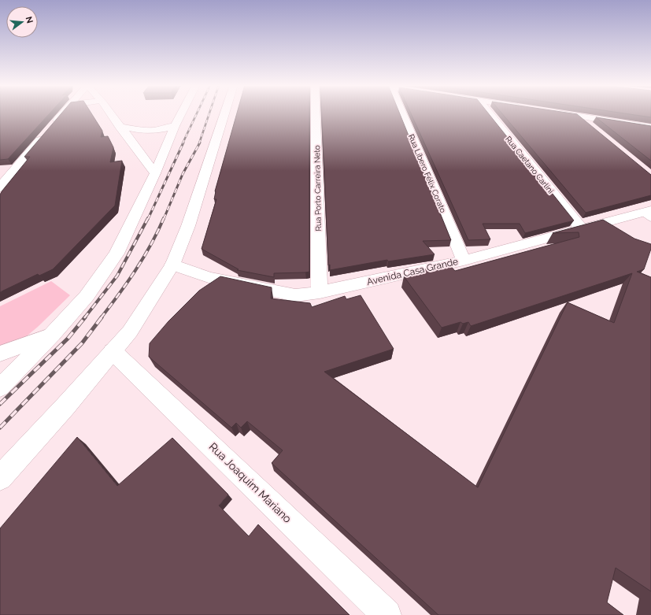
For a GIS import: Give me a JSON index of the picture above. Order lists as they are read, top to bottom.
{
  "streets": {
    "street": [
      "Rua Caetano Carlini",
      "Rua Líbero Félix Corato",
      "Rua Porto Carreira Neto",
      "Avenida Casa Grande",
      "Rua Joaquim Mariano"
    ]
  },
  "crossings": [
    ["Rua Caetano Carlini", "Avenida Casa Grande"],
    ["Rua Líbero Félix Corato", "Avenida Casa Grande"],
    ["Rua Porto Carreira Neto", "Avenida Casa Grande"]
  ],
  "north": "right"
}
